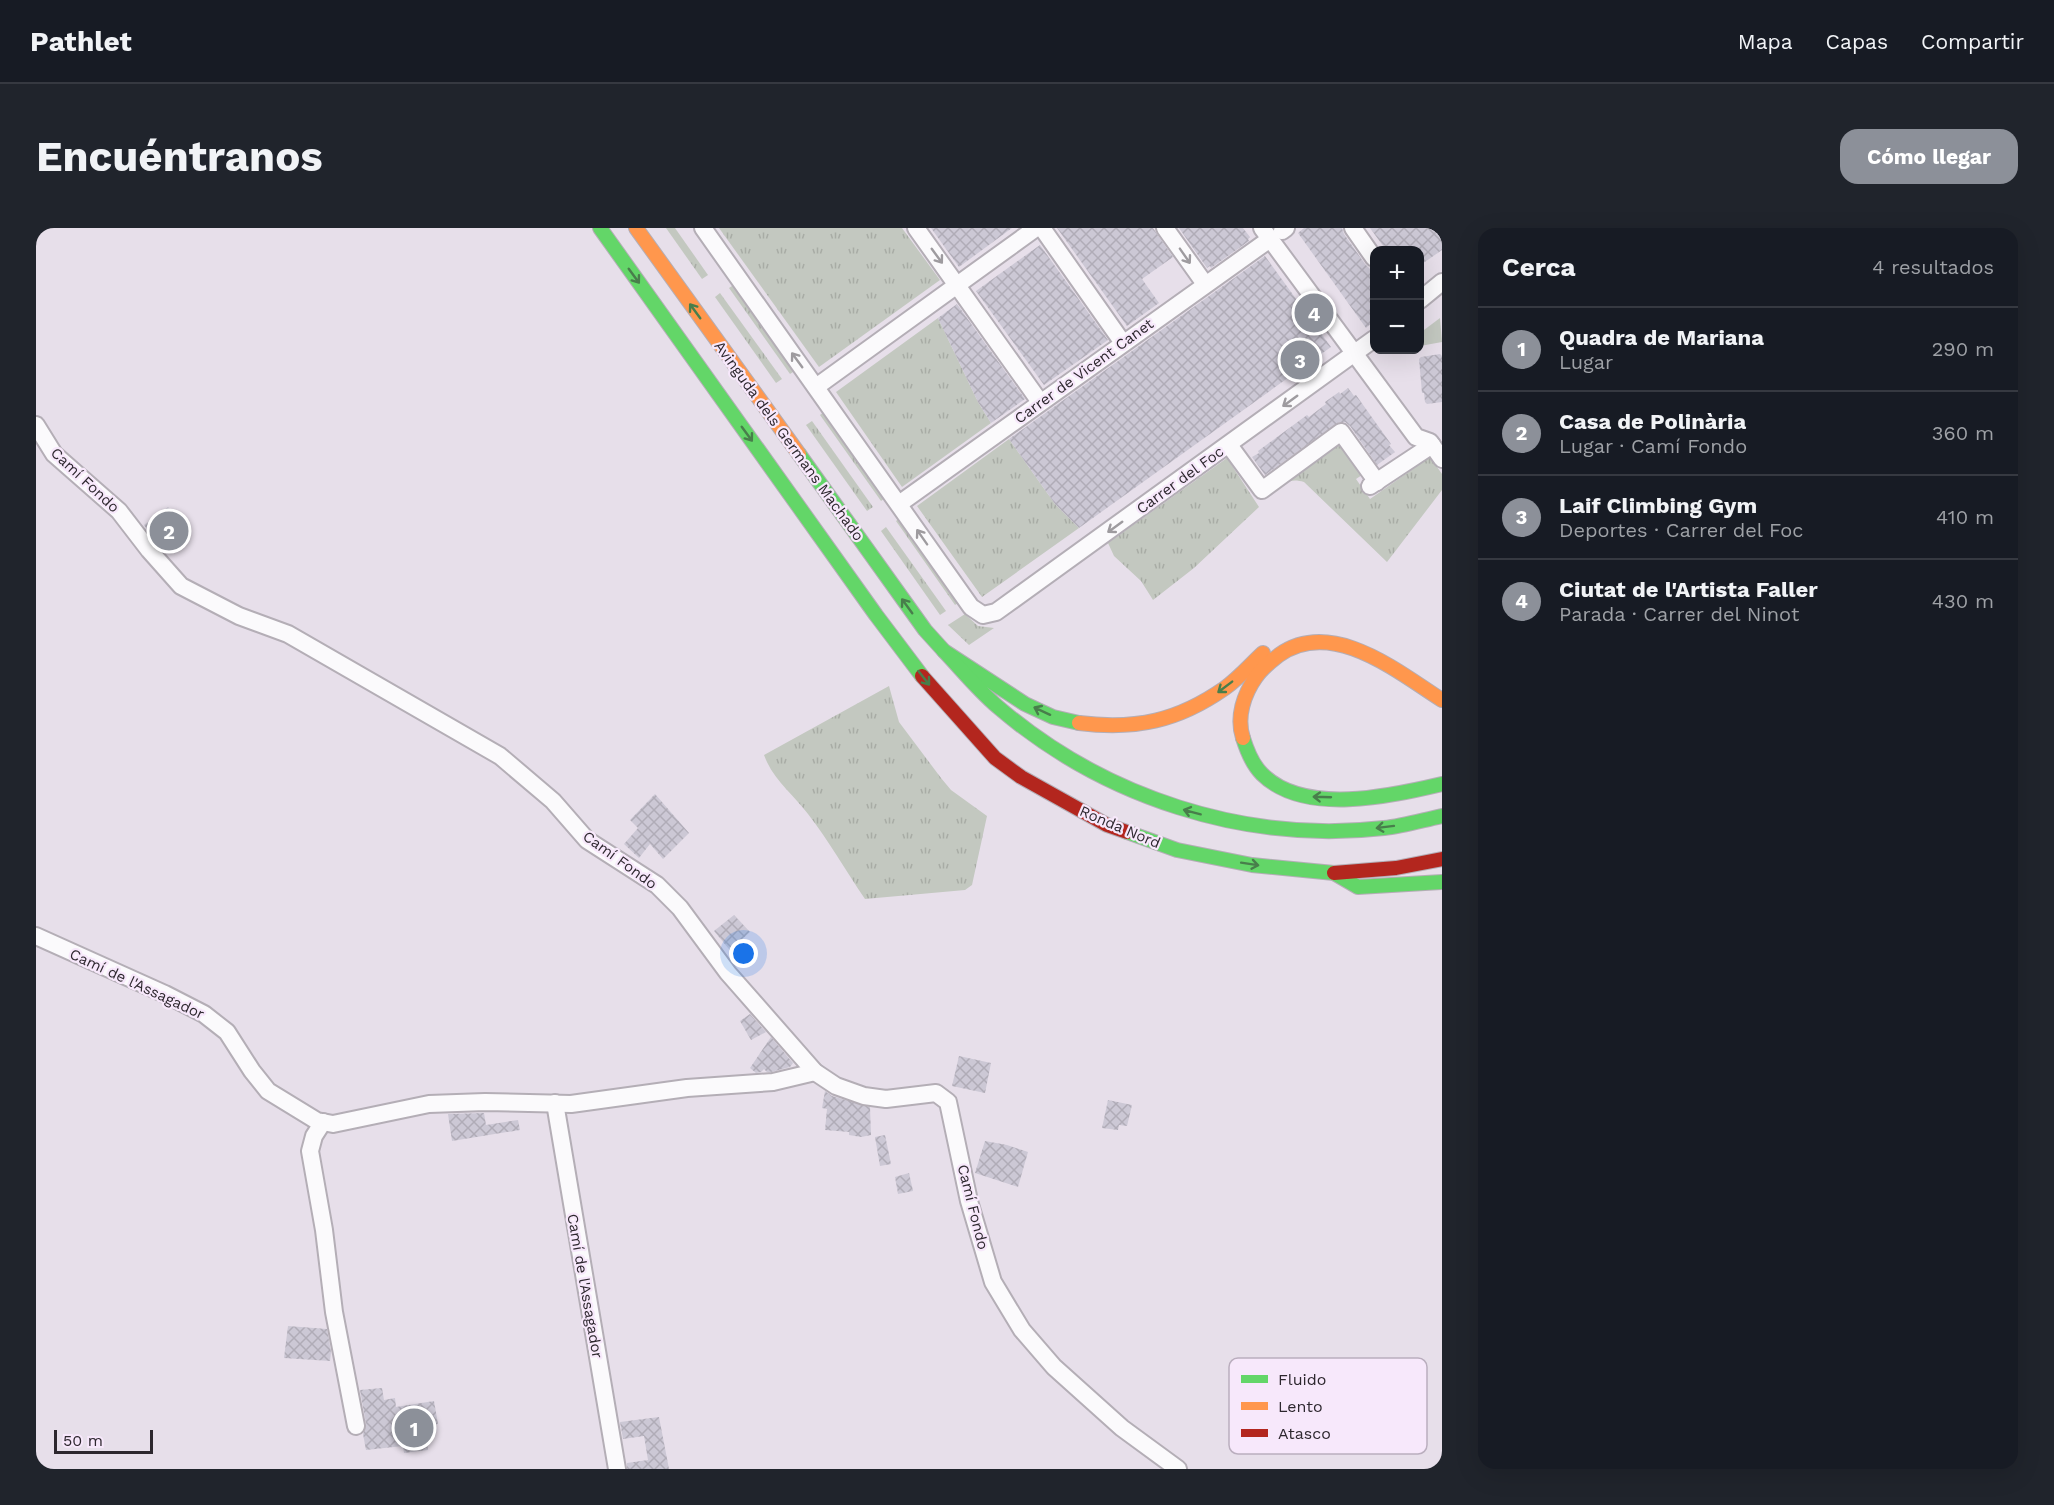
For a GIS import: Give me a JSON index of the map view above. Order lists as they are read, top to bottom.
{
  "streets": {
    "main road": ["Avinguda dels Germans Machado", "Ronda Nord"],
    "street": [
      "Carrer de Vicent Canet",
      "Camí Fondo",
      "Carrer del Foc",
      "Camí de l'Assagador"
    ]
  },
  "crossings": [
    ["Carrer de Vicent Canet", "Carrer del Foc"],
    ["Avinguda dels Germans Machado", "Ronda Nord"]
  ],
  "one_way": ["Carrer del Foc"],
  "legend": ["Fluido", "Lento", "Atasco"],
  "scale_bar": "50 m",
  "page": {
    "header": "Pathlet",
    "nav": ["Mapa", "Capas", "Compartir"],
    "buttons": "Cómo llegar",
    "title": "Encuéntranos",
    "heading": ["Cerca", "4 resultados"],
    "map_buttons": ["+", "−"],
    "pins": [
      "4",
      "3",
      "2",
      "1"
    ],
    "list": [
      {
        "mark": "1",
        "name": "Quadra de Mariana",
        "note": "Lugar",
        "value": "290 m"
      },
      {
        "mark": "2",
        "name": "Casa de Polinària",
        "note": "Lugar · Camí Fondo",
        "value": "360 m"
      },
      {
        "mark": "3",
        "name": "Laif Climbing Gym",
        "note": "Deportes · Carrer del Foc",
        "value": "410 m"
      },
      {
        "mark": "4",
        "name": "Ciutat de l'Artista Faller",
        "note": "Parada · Carrer del Ninot",
        "value": "430 m"
      }
    ],
    "scale": "50 m"
  }
}
